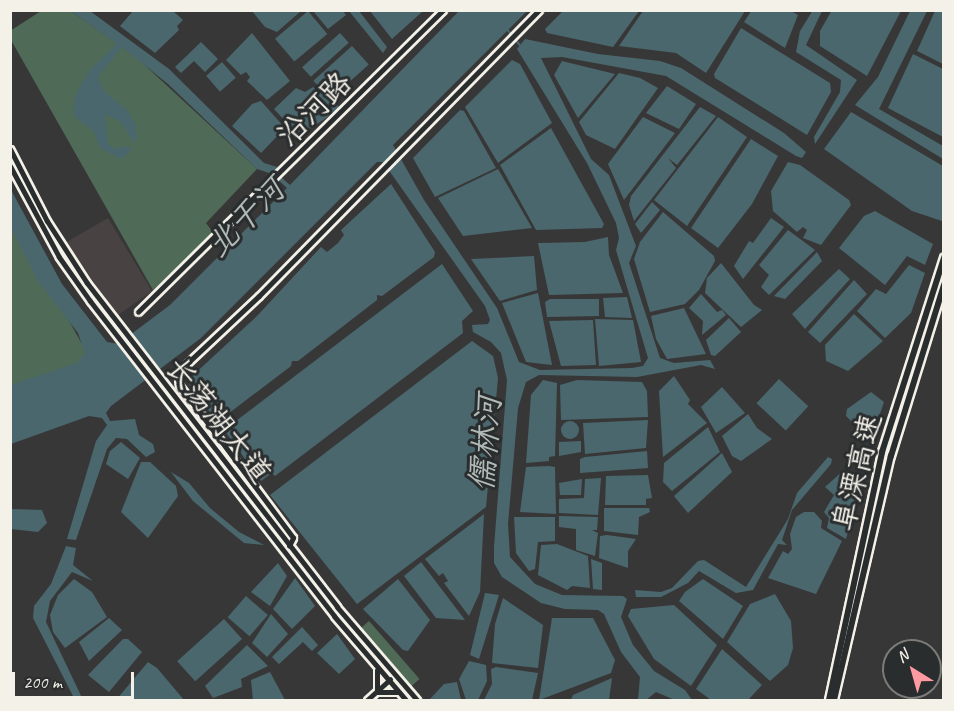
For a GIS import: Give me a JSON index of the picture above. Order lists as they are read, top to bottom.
{
  "streets": {
    "highway": ["阜溧高速"],
    "main road": ["长荡湖大道"],
    "street": ["沿河路"]
  },
  "water": ["北干河", "儒林河"],
  "scale_bar": "200 m",
  "north": "top left"
}
